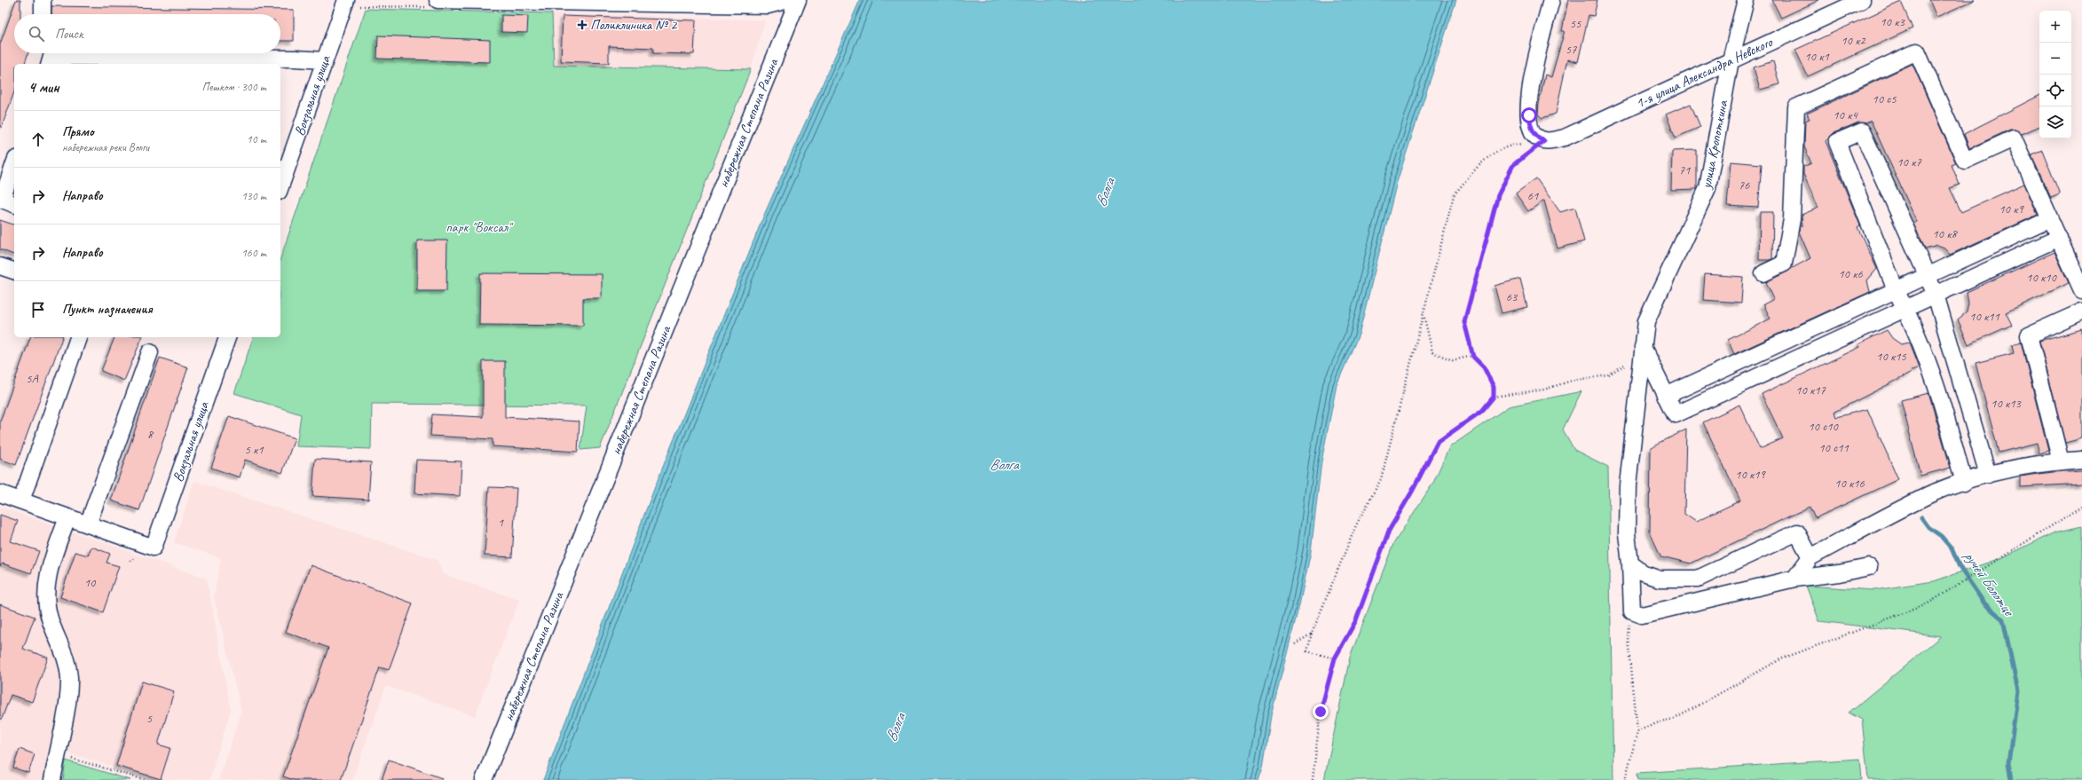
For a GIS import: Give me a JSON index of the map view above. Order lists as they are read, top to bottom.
{
  "streets": {
    "street": [
      "1-я улица Александра Невского",
      "Вокзальная улица",
      "набережная Степана Разина",
      "улица Кропоткина"
    ]
  },
  "crossings": [
    ["1-я улица Александра Невского", "улица Кропоткина"]
  ],
  "water": ["Волга", "ручей Болотце"],
  "parks": ["парк \"Воксал\""],
  "places": {
    "health": ["Поликлиника № 2"]
  },
  "house_numbers": [
    "10 к3",
    "55",
    "10 к2",
    "57",
    "10 к1",
    "10 с5",
    "10 к4",
    "10 к7",
    "71",
    "76",
    "61",
    "10 к9",
    "10 к8",
    "10 к6",
    "10 к10",
    "63",
    "10 к11",
    "10 к15",
    "5А",
    "10 к17",
    "10 к13",
    "10 с10",
    "8",
    "10 с11",
    "5 к1",
    "10 к19",
    "10 к16",
    "1",
    "10",
    "5"
  ],
  "page": {
    "map_buttons": ["+", "−"],
    "search": "Поиск",
    "heading": ["4 мин", "Пешком · 300 m"],
    "list": [
      ["Прямо", "набережная реки Волги", "10 m"],
      ["Направо", "130 m"],
      ["Направо", "160 m"],
      "Пункт назначения"
    ]
  }
}
